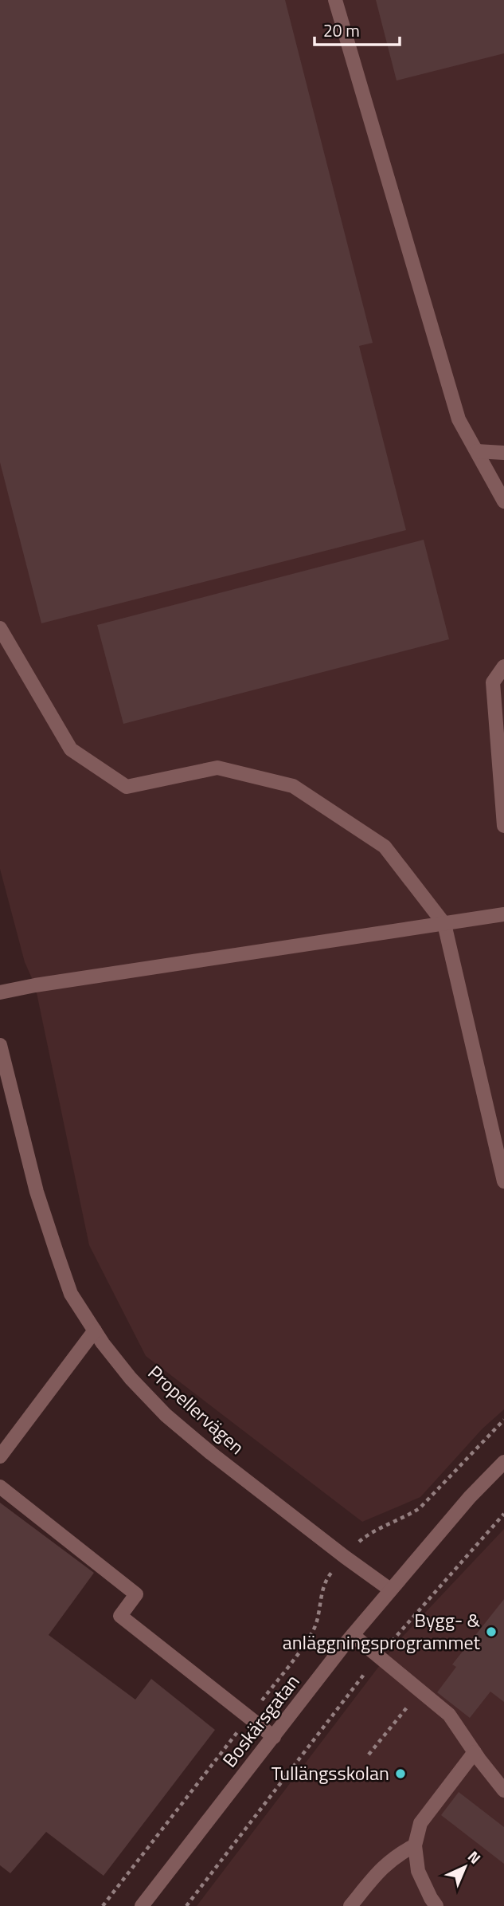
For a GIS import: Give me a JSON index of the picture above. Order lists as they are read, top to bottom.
{
  "streets": {
    "street": ["Propellervägen", "Boskärsgatan"]
  },
  "crossings": [
    ["Propellervägen", "Boskärsgatan"]
  ],
  "places": ["Bygg- & anläggningsprogrammet", "Tullängsskolan"],
  "scale_bar": "20 m",
  "north": "top right"
}
